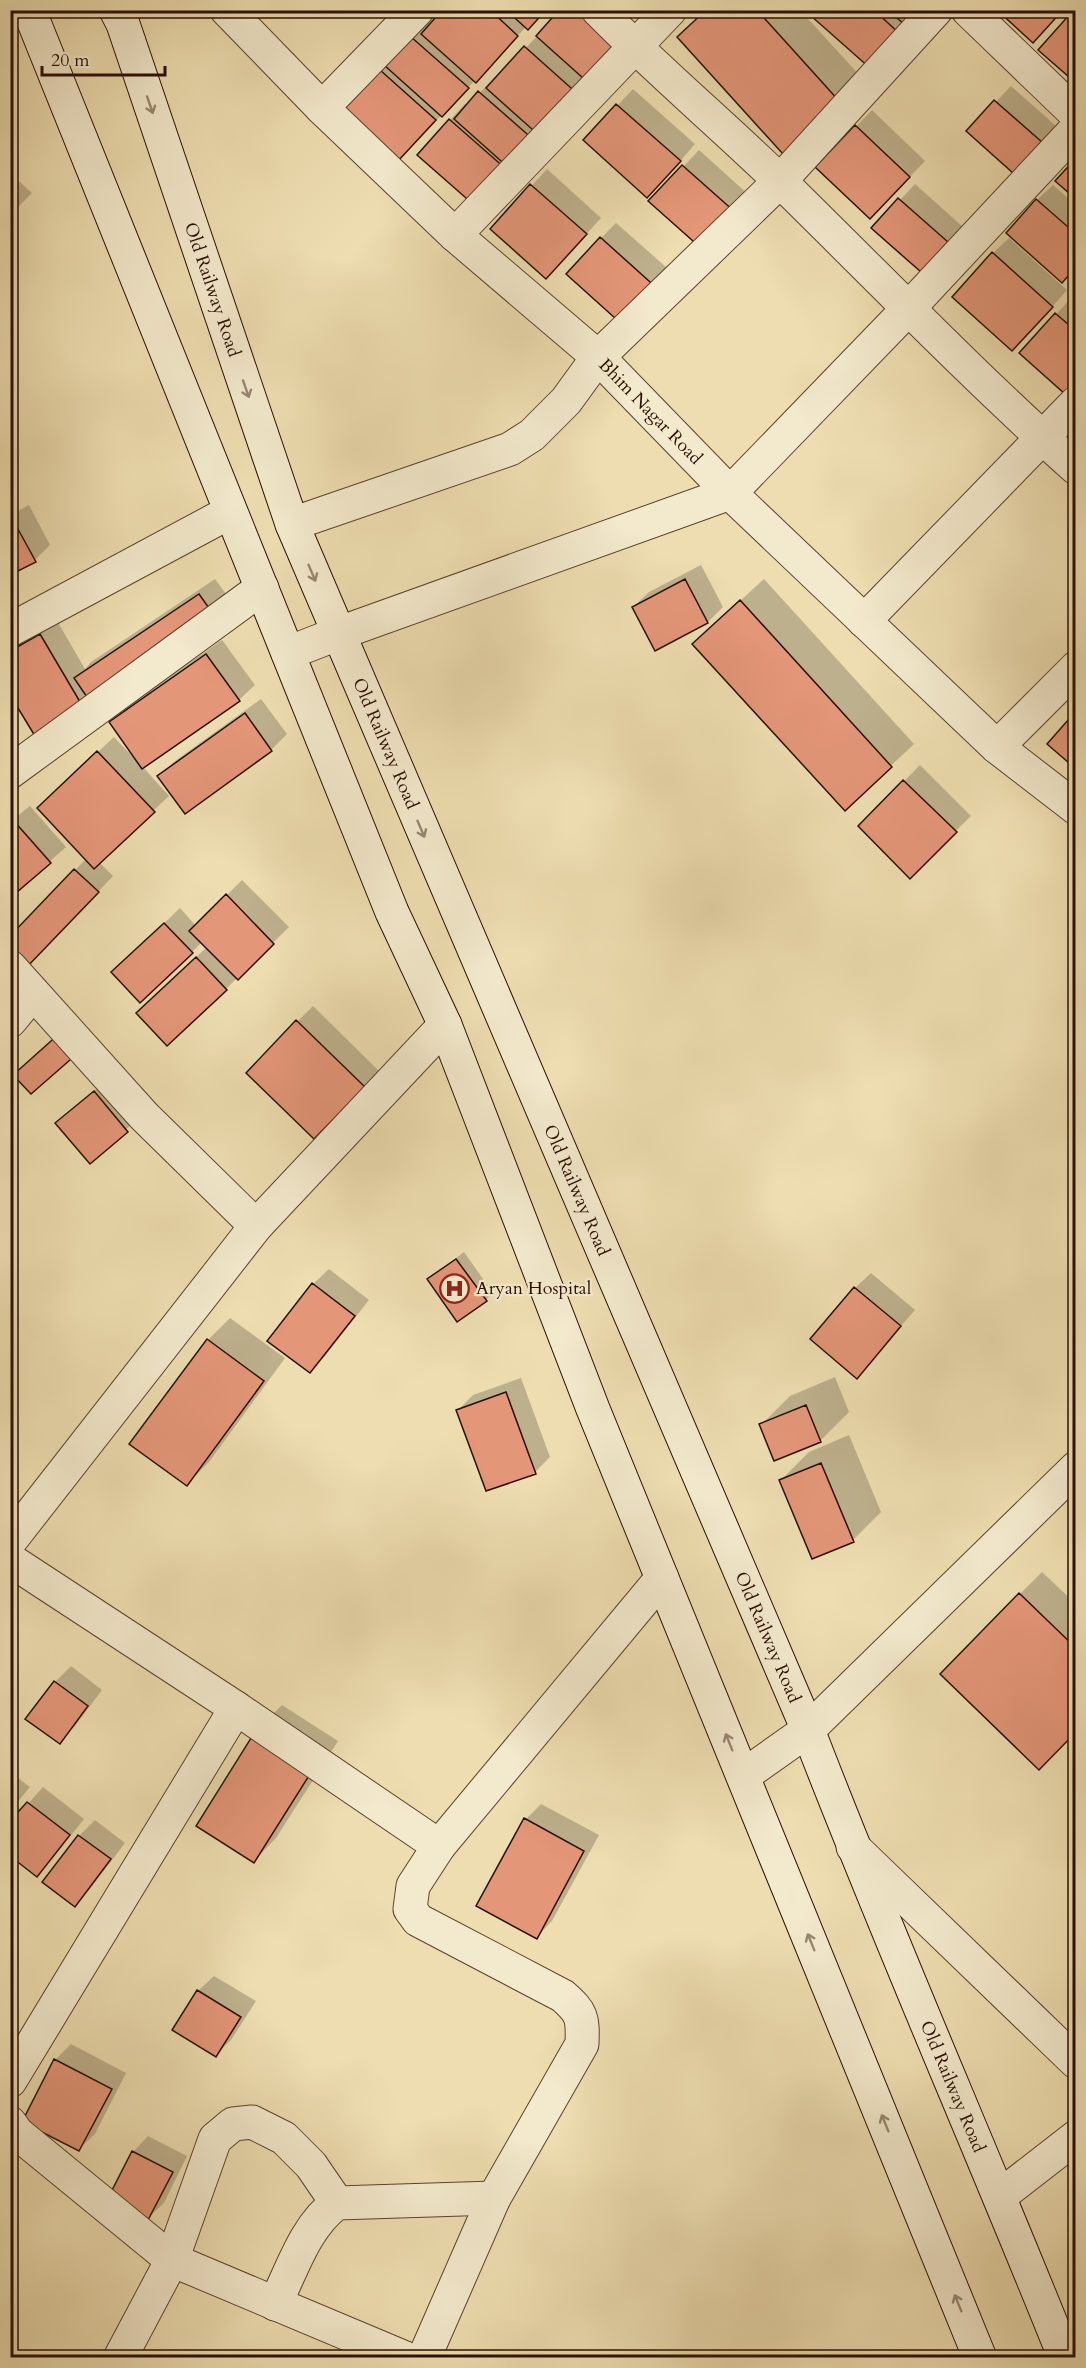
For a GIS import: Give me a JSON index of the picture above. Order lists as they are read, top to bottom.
{
  "streets": {
    "street": ["Old Railway Road", "Bhim Nagar Road"]
  },
  "places": {
    "hospital": ["Aryan Hospital"]
  },
  "scale_bar": "20 m"
}
